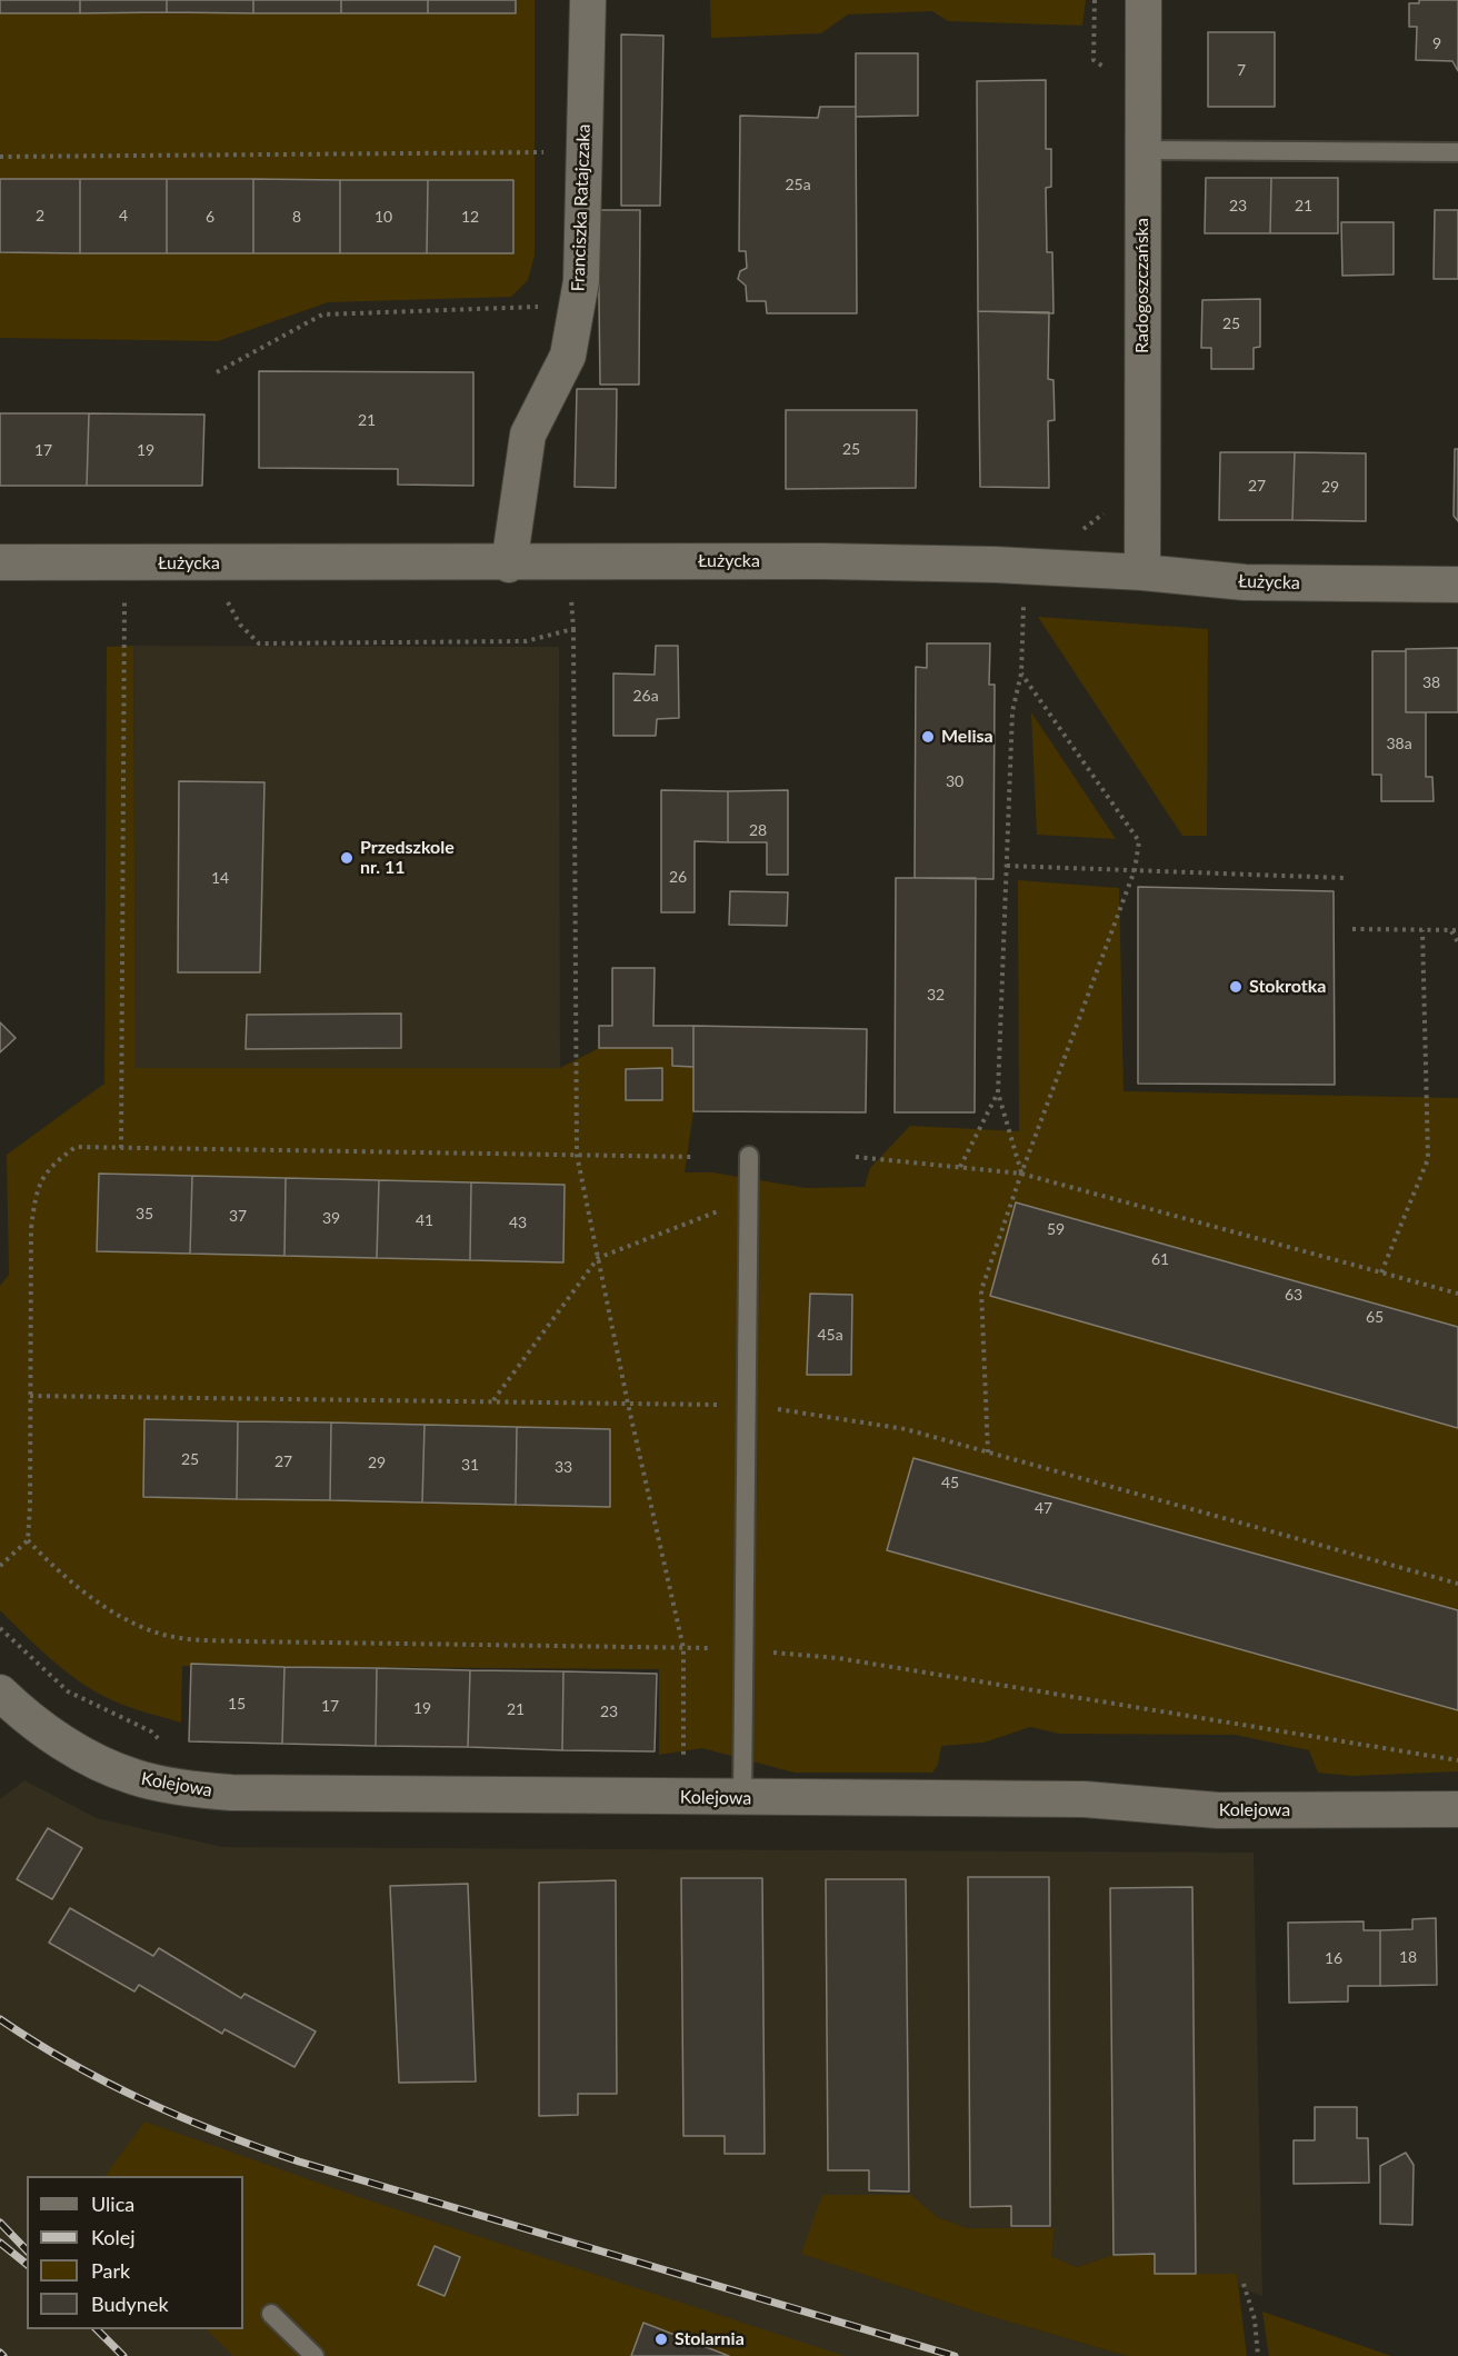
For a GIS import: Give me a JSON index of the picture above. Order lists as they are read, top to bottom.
{
  "streets": {
    "street": [
      "Franciszka Ratajczaka",
      "Radogoszczańska",
      "Łużycka",
      "Kolejowa"
    ]
  },
  "crossings": [
    ["Franciszka Ratajczaka", "Łużycka"],
    ["Radogoszczańska", "Łużycka"]
  ],
  "places": [
    "Melisa",
    "Przedszkole nr. 11",
    "Stokrotka",
    "Stolarnia"
  ],
  "house_numbers": [
    "9",
    "7",
    "25a",
    "23",
    "21",
    "2",
    "4",
    "6",
    "8",
    "10",
    "12",
    "25",
    "21",
    "25",
    "17",
    "19",
    "27",
    "29",
    "38",
    "26a",
    "38a",
    "30",
    "28",
    "26",
    "14",
    "32",
    "35",
    "37",
    "39",
    "41",
    "43",
    "59",
    "61",
    "63",
    "65",
    "45a",
    "25",
    "27",
    "29",
    "31",
    "33",
    "45",
    "47",
    "15",
    "17",
    "19",
    "21",
    "23",
    "18",
    "16"
  ],
  "legend": [
    "Ulica",
    "Kolej",
    "Park",
    "Budynek"
  ]
}
